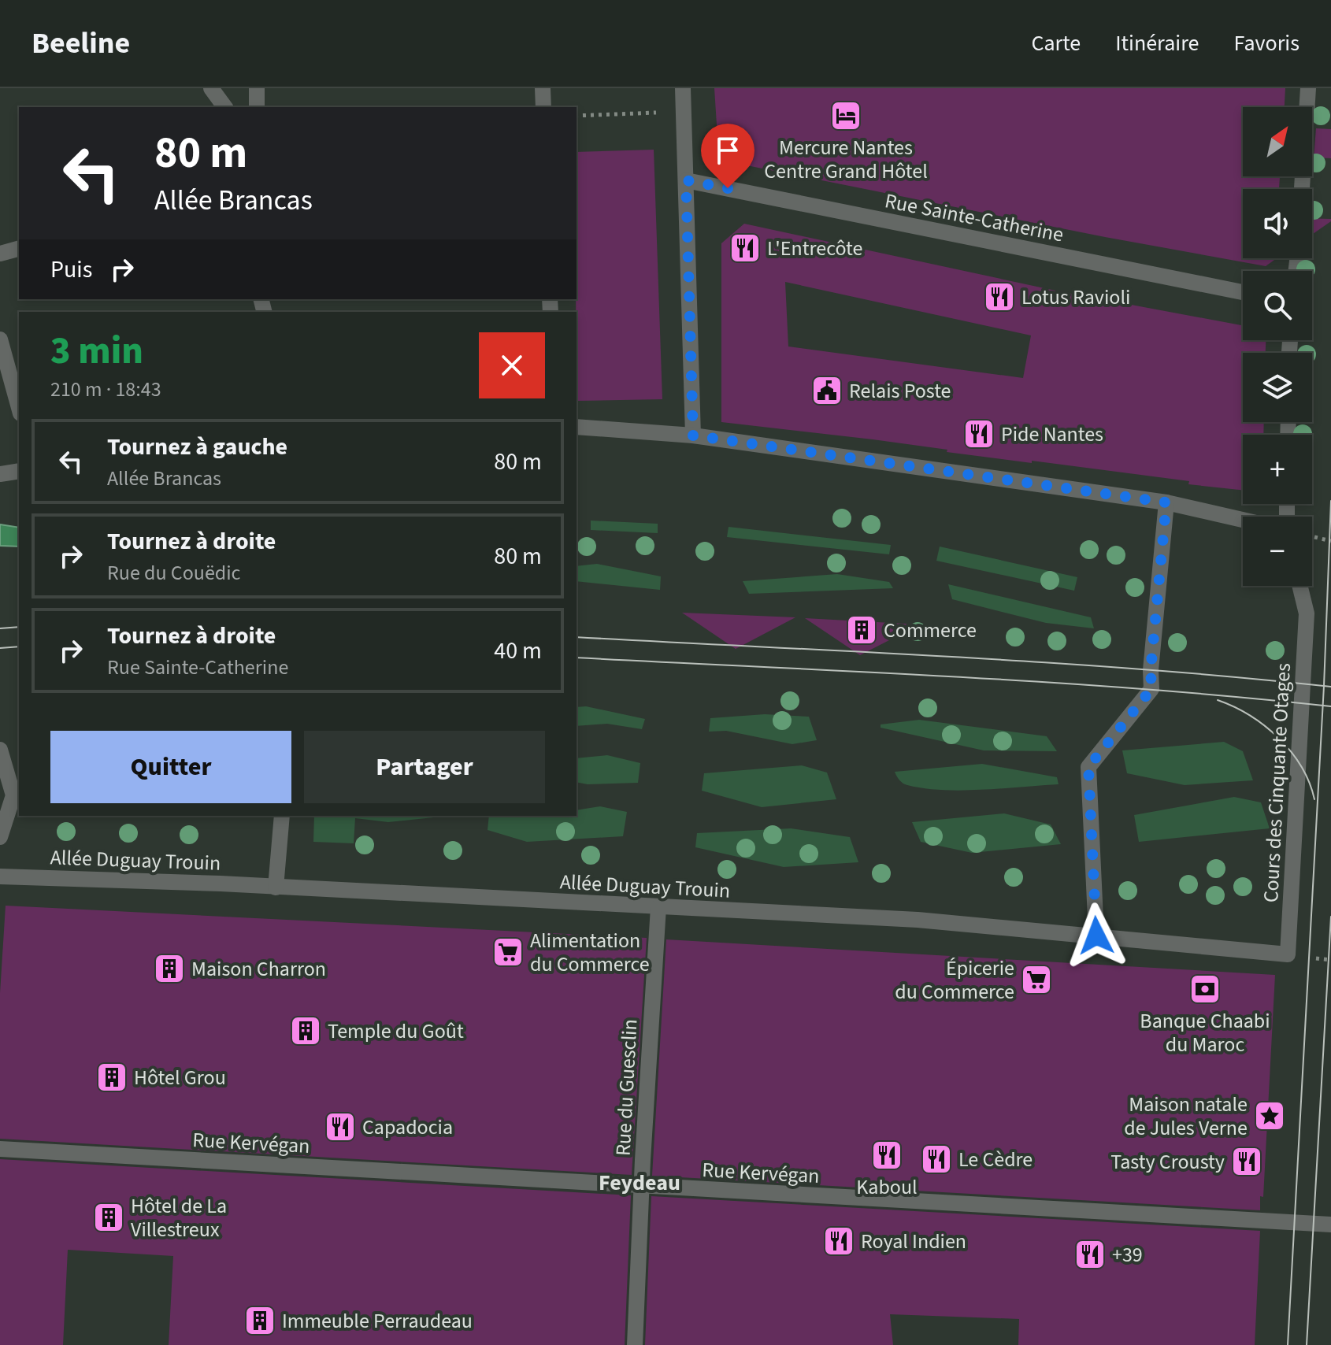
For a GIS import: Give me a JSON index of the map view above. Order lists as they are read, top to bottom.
{
  "streets": {
    "street": [
      "Rue Sainte-Catherine",
      "Cours des Cinquante Otages",
      "Allée Duguay Trouin",
      "Rue du Guesclin",
      "Rue Kervégan"
    ]
  },
  "crossings": [
    ["Cours des Cinquante Otages", "Allée Duguay Trouin"],
    ["Allée Duguay Trouin", "Rue du Guesclin"],
    ["Rue du Guesclin", "Rue Kervégan"]
  ],
  "districts": ["Feydeau"],
  "places": {
    "hotel": ["Mercure Nantes Centre Grand Hôtel"],
    "restaurant": [
      "L'Entrecôte",
      "Lotus Ravioli",
      "Pide Nantes",
      "Capadocia",
      "Kaboul",
      "Le Cèdre",
      "Tasty Crousty",
      "Royal Indien",
      "+39"
    ],
    "public building": ["Relais Poste"],
    "building": [
      "Commerce",
      "Maison Charron",
      "Temple du Goût",
      "Hôtel Grou",
      "Hôtel de La Villestreux",
      "Immeuble Perraudeau"
    ],
    "supermarket": ["Alimentation du Commerce", "Épicerie du Commerce"],
    "bank": ["Banque Chaabi du Maroc"],
    "place": ["Maison natale de Jules Verne"]
  },
  "north": "top right",
  "page": {
    "header": "Beeline",
    "nav": ["Carte", "Itinéraire", "Favoris"],
    "map_buttons": ["+", "−"],
    "turn": ["80 m", "Allée Brancas"],
    "then": "Puis",
    "heading": ["3 min", "210 m · 18:43"],
    "list": [
      {
        "name": "Tournez à gauche",
        "note": "Allée Brancas",
        "value": "80 m"
      },
      {
        "name": "Tournez à droite",
        "note": "Rue du Couëdic",
        "value": "80 m"
      },
      {
        "name": "Tournez à droite",
        "note": "Rue Sainte-Catherine",
        "value": "40 m"
      }
    ],
    "buttons": ["Quitter", "Partager"]
  }
}
